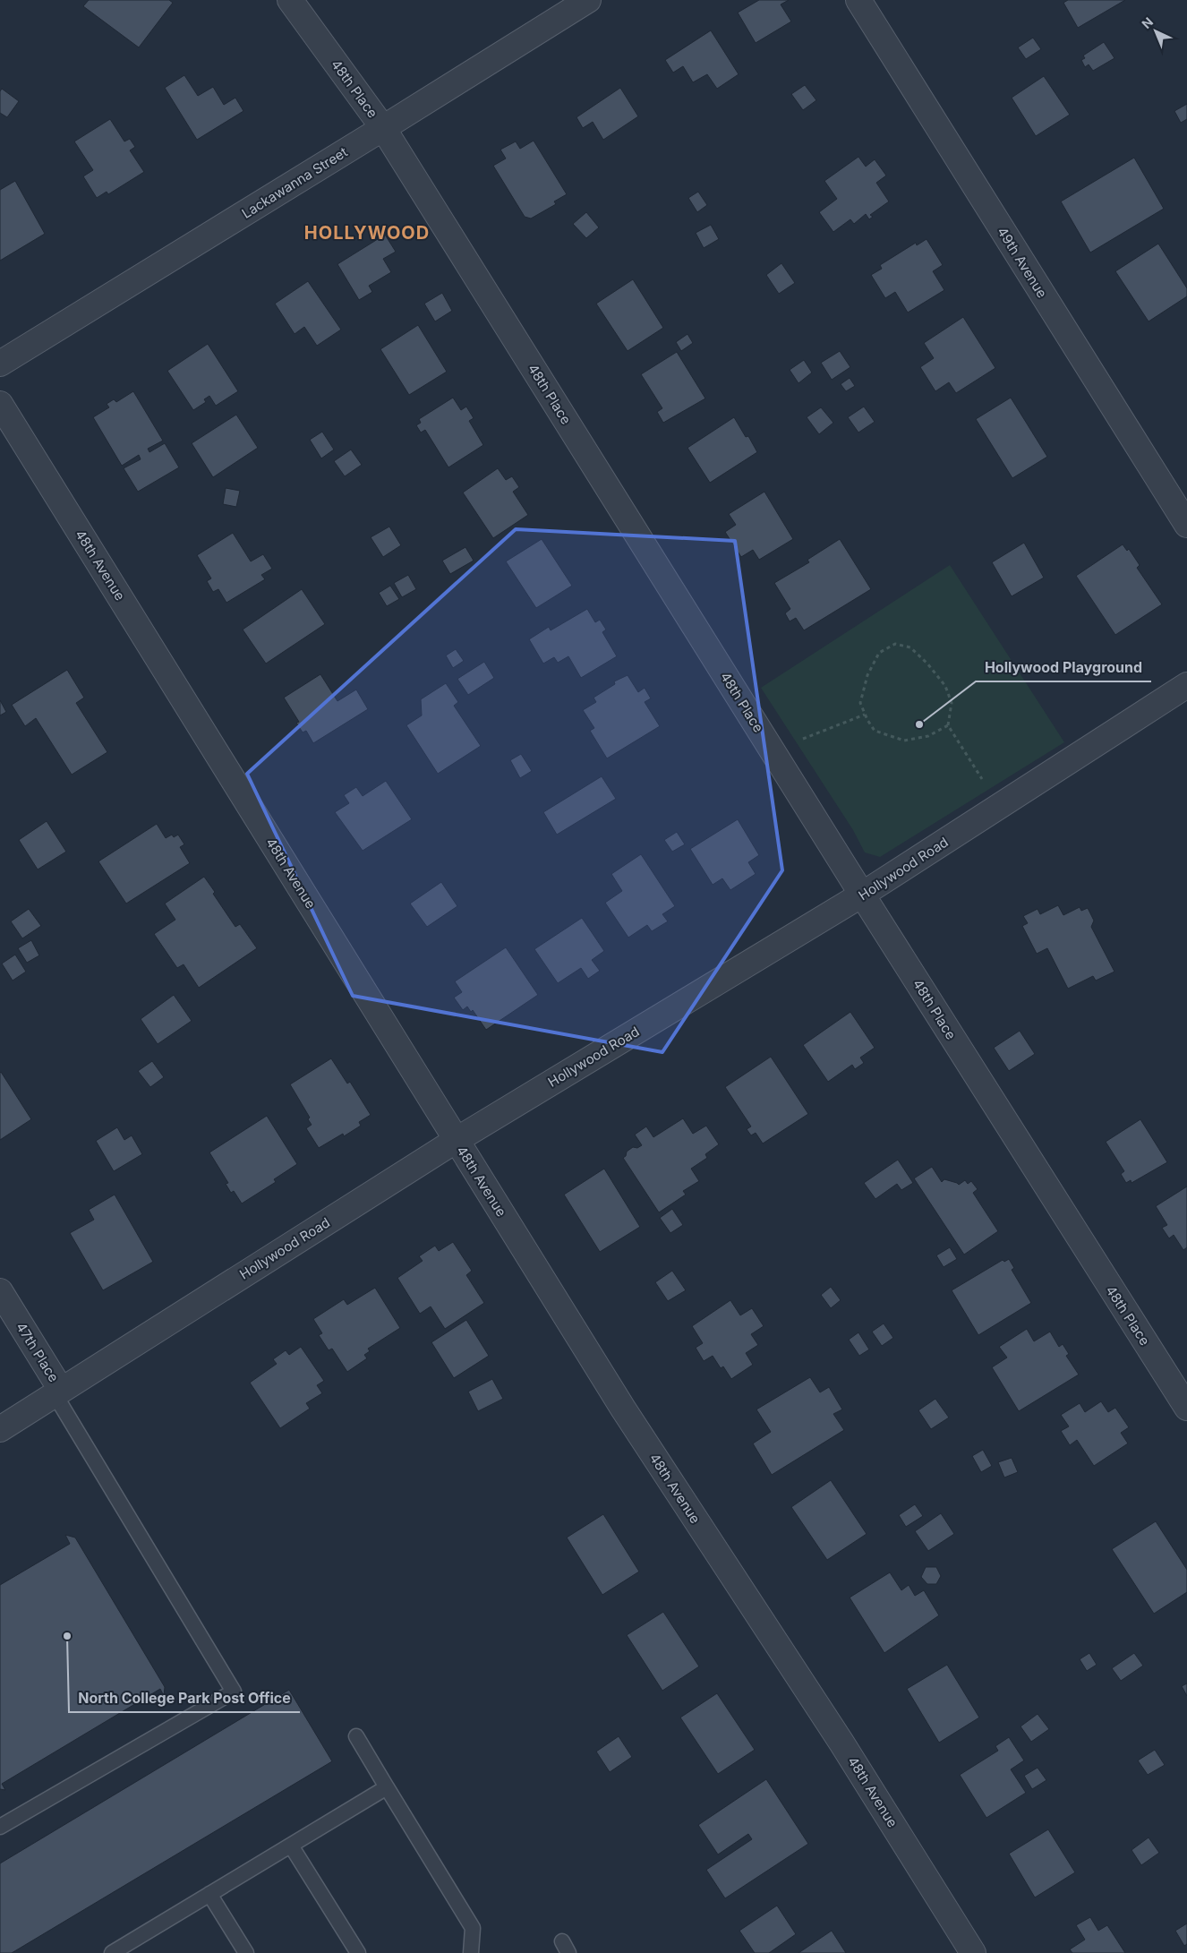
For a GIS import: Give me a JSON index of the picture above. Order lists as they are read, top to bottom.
{
  "streets": {
    "street": [
      "48th Place",
      "Lackawanna Street",
      "49th Avenue",
      "48th Avenue",
      "Hollywood Road",
      "47th Place"
    ]
  },
  "crossings": [
    ["48th Place", "Lackawanna Street"],
    ["48th Place", "Hollywood Road"],
    ["48th Avenue", "Hollywood Road"],
    ["Hollywood Road", "47th Place"]
  ],
  "districts": ["HOLLYWOOD"],
  "places": ["Hollywood Playground", "North College Park Post Office"],
  "north": "top left"
}
